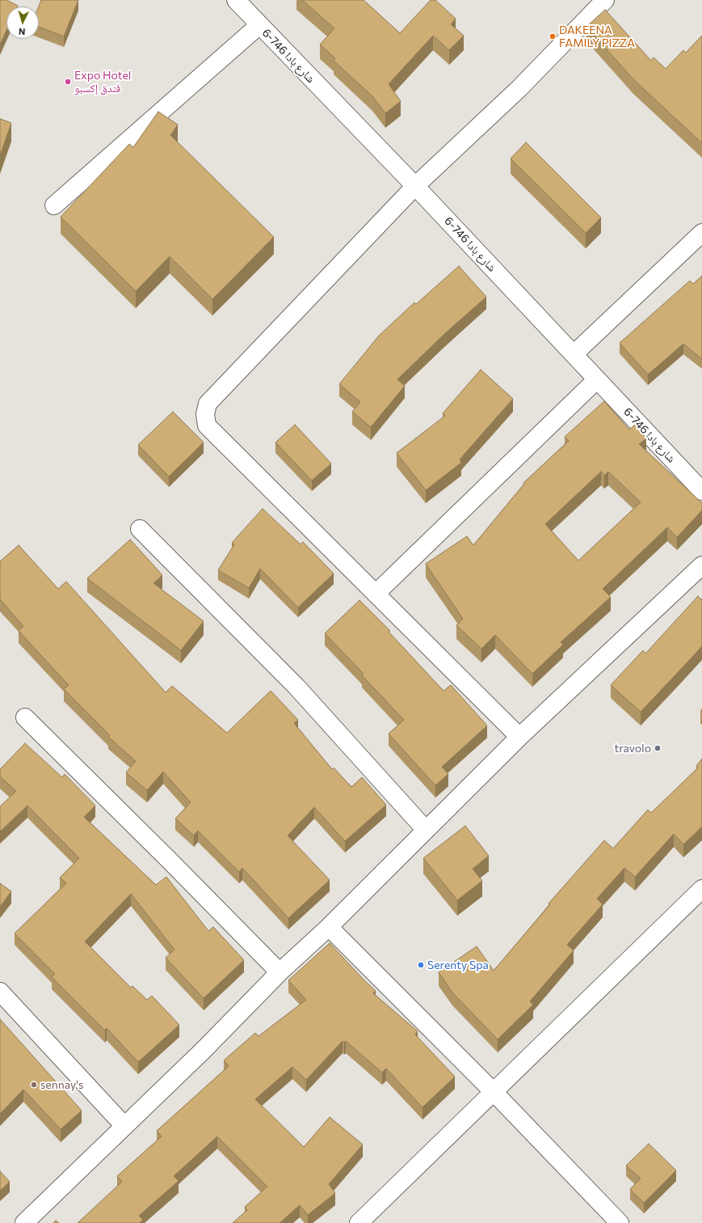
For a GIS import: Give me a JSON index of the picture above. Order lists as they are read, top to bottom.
{
  "streets": {
    "street": ["شارع بادا 746-6"]
  },
  "places": [
    "DAKEENA FAMILY PIZZA",
    "Expo Hotel فندق إكسبو",
    "travolo",
    "Serenty Spa",
    "sennay's"
  ],
  "north": "bottom"
}
